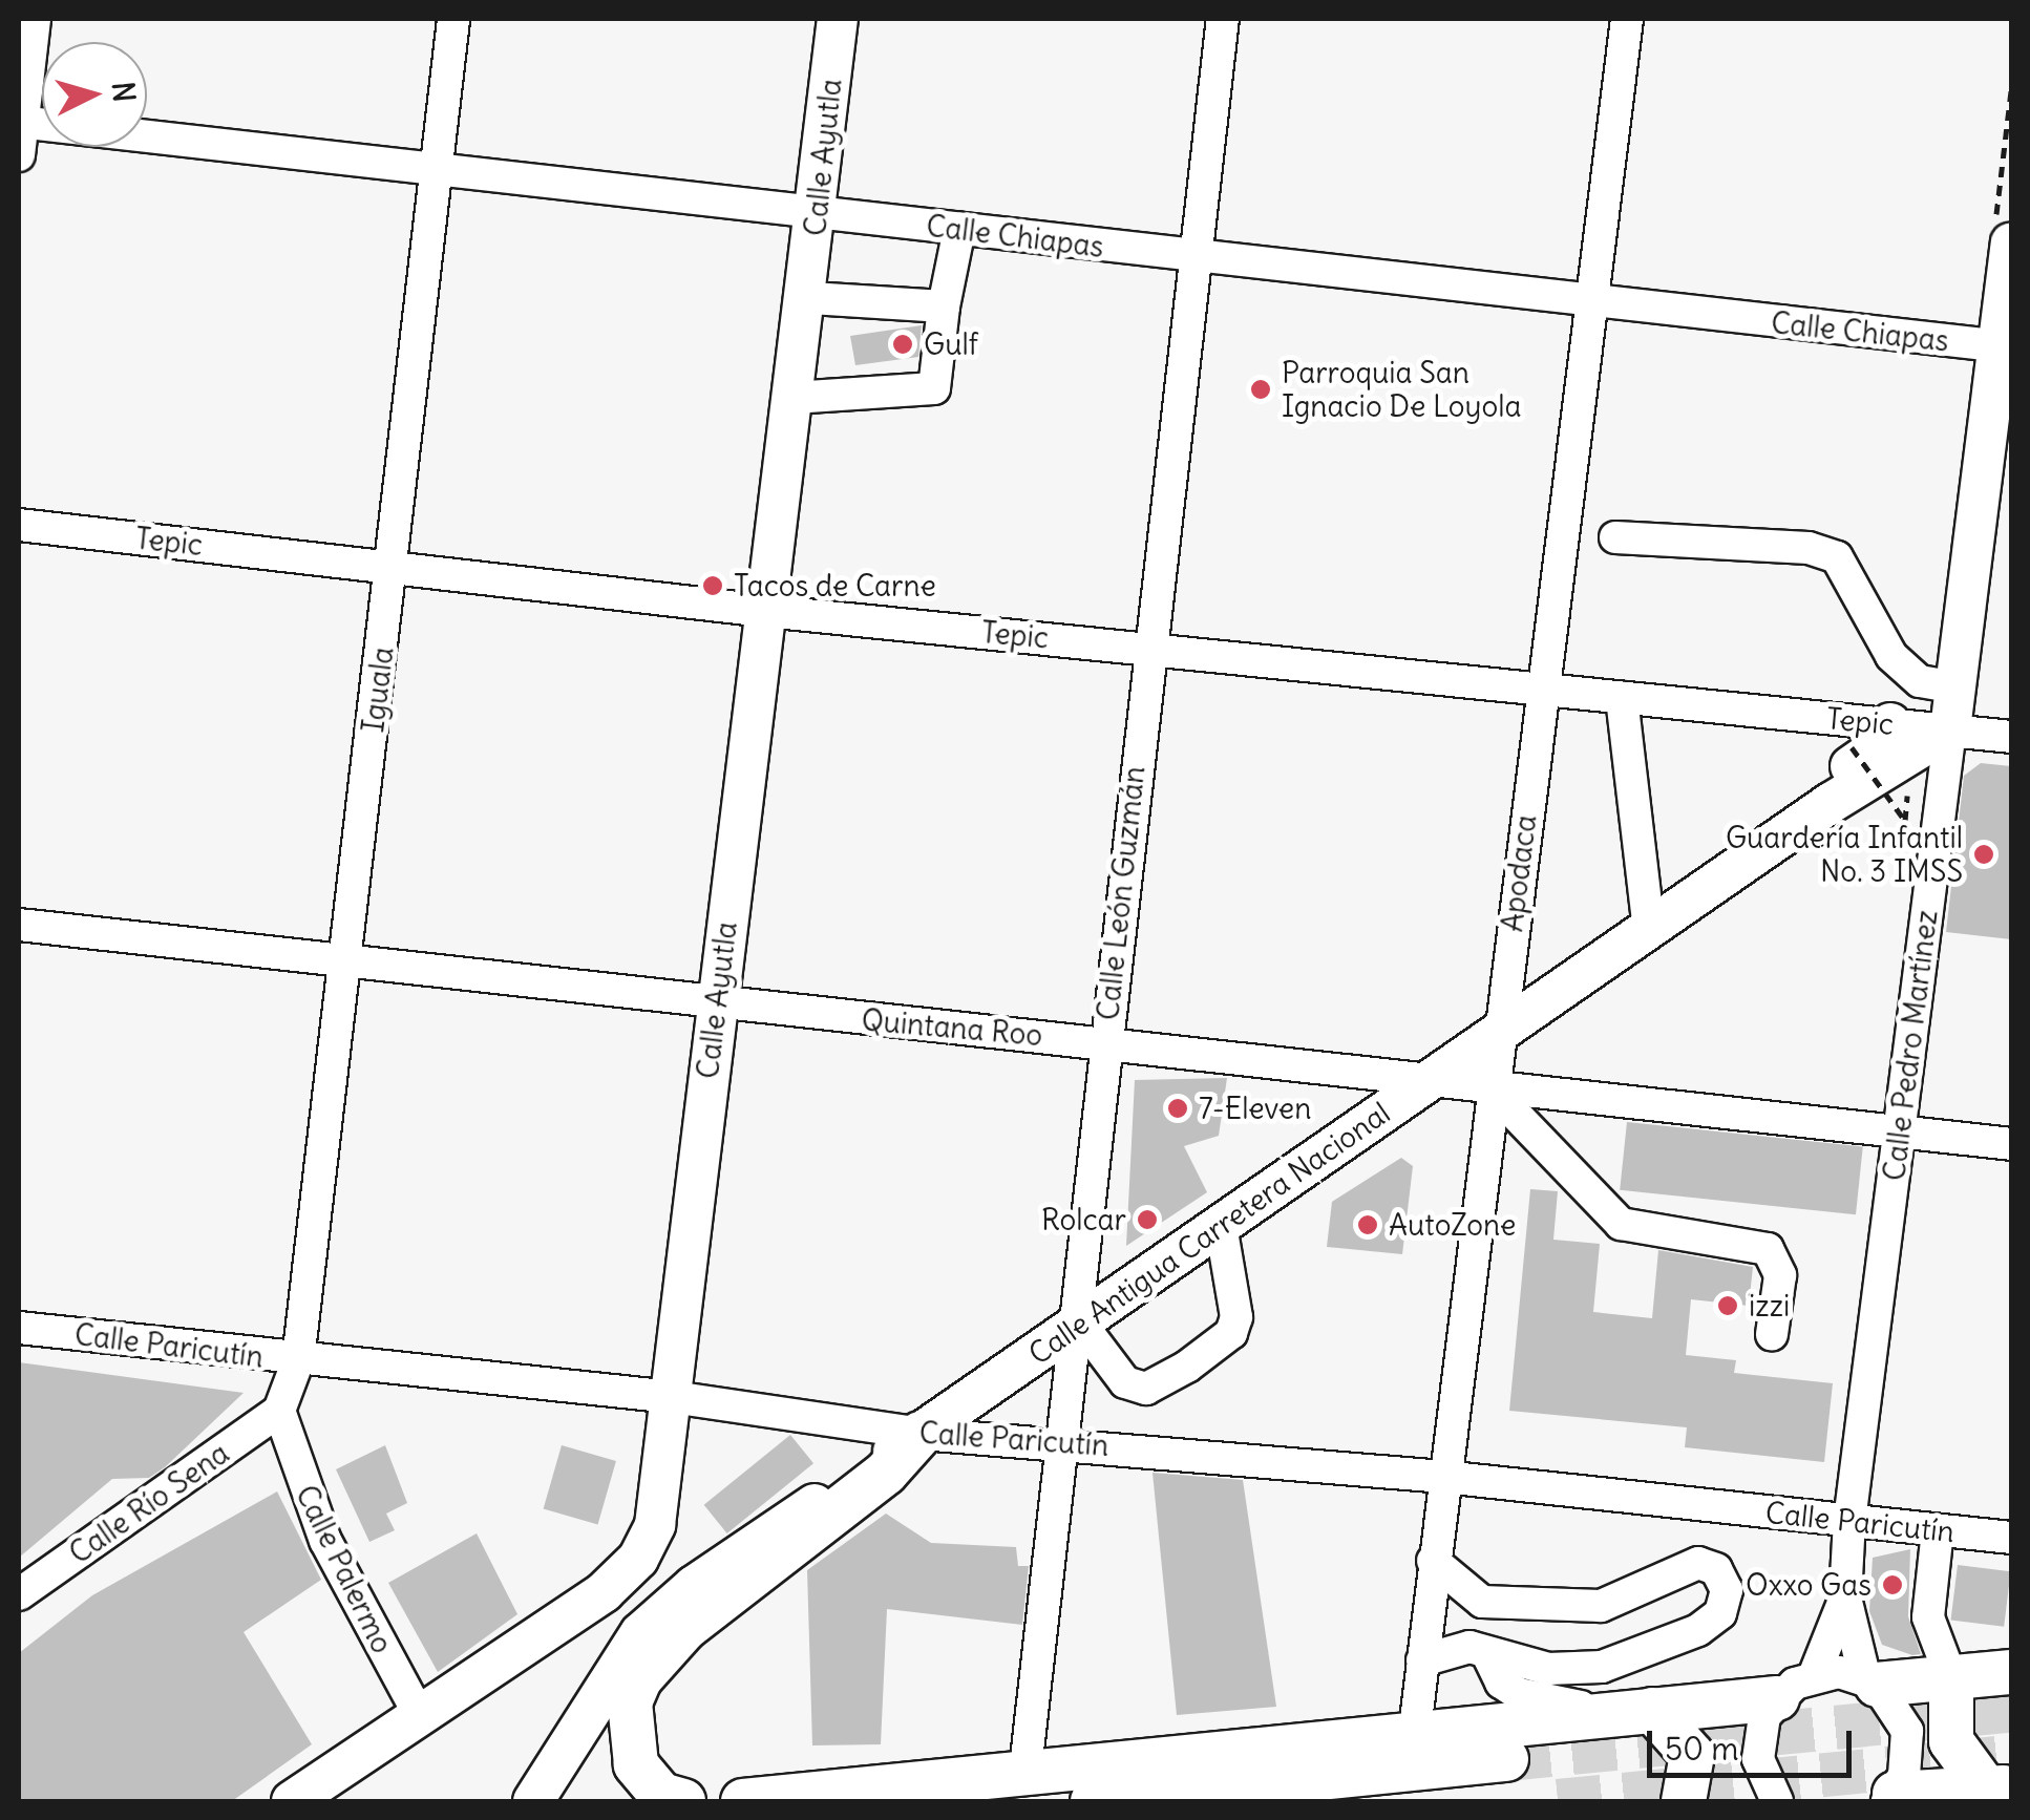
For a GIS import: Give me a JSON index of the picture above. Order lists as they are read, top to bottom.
{
  "streets": {
    "main road": ["Calle Ayutla", "Calle Pedro Martínez", "Calle Antigua Carretera Nacional"],
    "street": [
      "Calle Chiapas",
      "Tepic",
      "Iguala",
      "Apodaca",
      "Calle León Guzmán",
      "Quintana Roo",
      "Calle Paricutín",
      "Calle Río Sena",
      "Calle Palermo"
    ]
  },
  "crossings": [
    ["Calle Ayutla", "Calle Chiapas"],
    ["Calle Ayutla", "Tepic"],
    ["Calle Ayutla", "Quintana Roo"],
    ["Calle Ayutla", "Calle Paricutín"],
    ["Calle Ayutla", "Calle Palermo"],
    ["Calle Chiapas", "Iguala"],
    ["Calle Chiapas", "Apodaca"],
    ["Calle Chiapas", "Calle León Guzmán"],
    ["Calle Chiapas", "Calle Pedro Martínez"],
    ["Tepic", "Iguala"],
    ["Tepic", "Apodaca"],
    ["Tepic", "Calle León Guzmán"],
    ["Tepic", "Calle Pedro Martínez"],
    ["Tepic", "Calle Antigua Carretera Nacional"],
    ["Iguala", "Quintana Roo"],
    ["Iguala", "Calle Paricutín"],
    ["Apodaca", "Quintana Roo"],
    ["Apodaca", "Calle Antigua Carretera Nacional"],
    ["Apodaca", "Calle Paricutín"],
    ["Calle León Guzmán", "Quintana Roo"],
    ["Calle León Guzmán", "Calle Antigua Carretera Nacional"],
    ["Calle León Guzmán", "Calle Paricutín"],
    ["Quintana Roo", "Calle Pedro Martínez"],
    ["Quintana Roo", "Calle Antigua Carretera Nacional"],
    ["Calle Pedro Martínez", "Calle Antigua Carretera Nacional"],
    ["Calle Pedro Martínez", "Calle Paricutín"],
    ["Calle Antigua Carretera Nacional", "Calle Paricutín"],
    ["Calle Río Sena", "Calle Palermo"]
  ],
  "places": [
    "Gulf",
    "Parroquia San Ignacio De Loyola",
    "Tacos de Carne",
    "Guardería Infantil No. 3 IMSS",
    "7-Eleven",
    "Rolcar",
    "AutoZone",
    "izzi",
    "Oxxo Gas"
  ],
  "scale_bar": "50 m",
  "north": "right"
}
